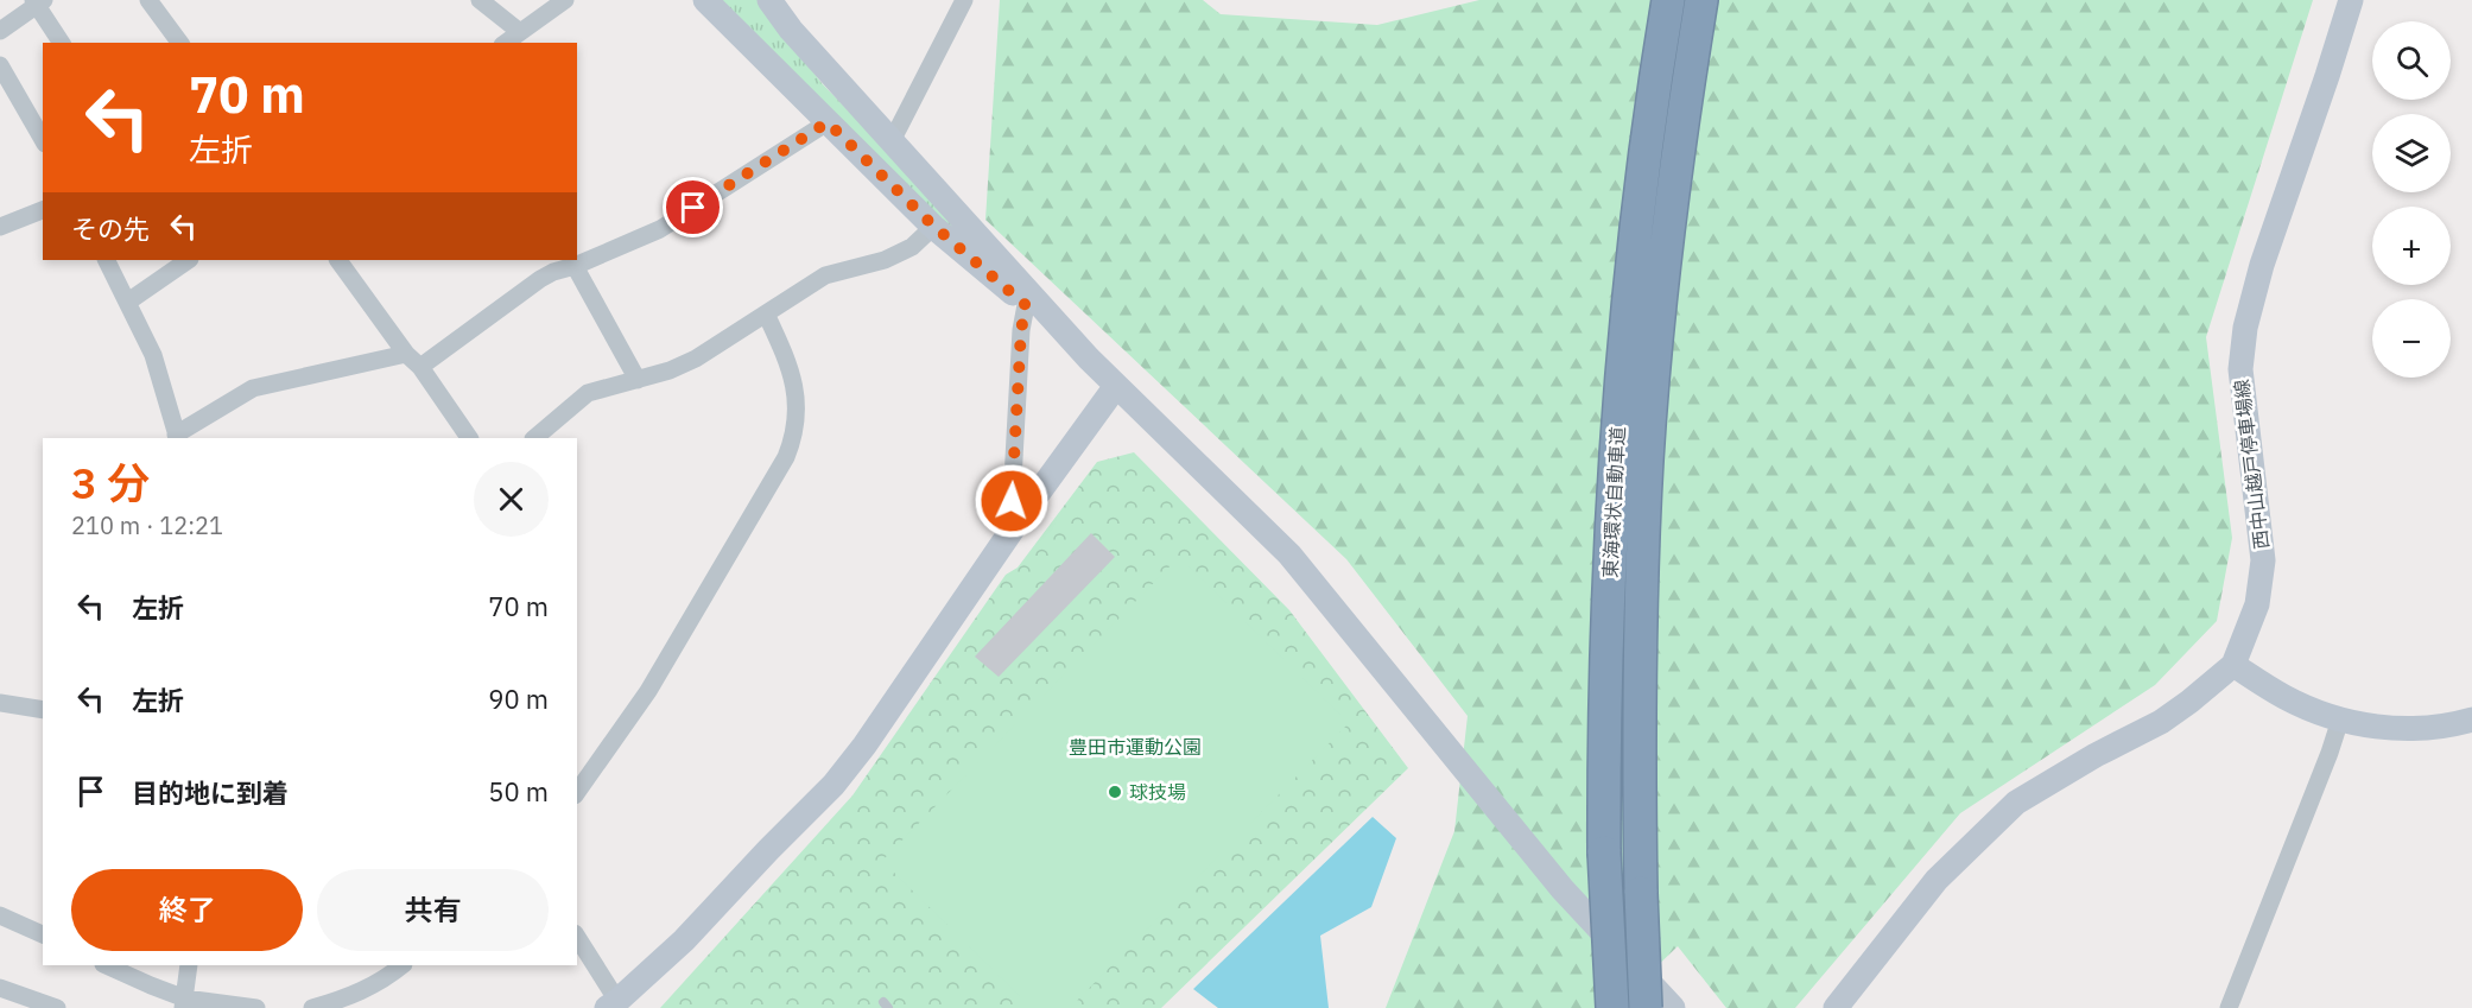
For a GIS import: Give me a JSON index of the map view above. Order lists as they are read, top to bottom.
{
  "streets": {
    "highway": ["東海環状自動車道"],
    "street": ["西中山越戸停車場線"]
  },
  "parks": ["豊田市運動公園"],
  "places": ["球技場"],
  "page": {
    "map_buttons": ["+", "−"],
    "turn": ["70 m", "左折"],
    "then": "その先",
    "heading": ["3 分", "210 m · 12:21"],
    "list": [
      {
        "name": "左折",
        "value": "70 m"
      },
      {
        "name": "左折",
        "value": "90 m"
      },
      {
        "name": "目的地に到着",
        "value": "50 m"
      }
    ],
    "buttons": ["終了", "共有"]
  }
}
